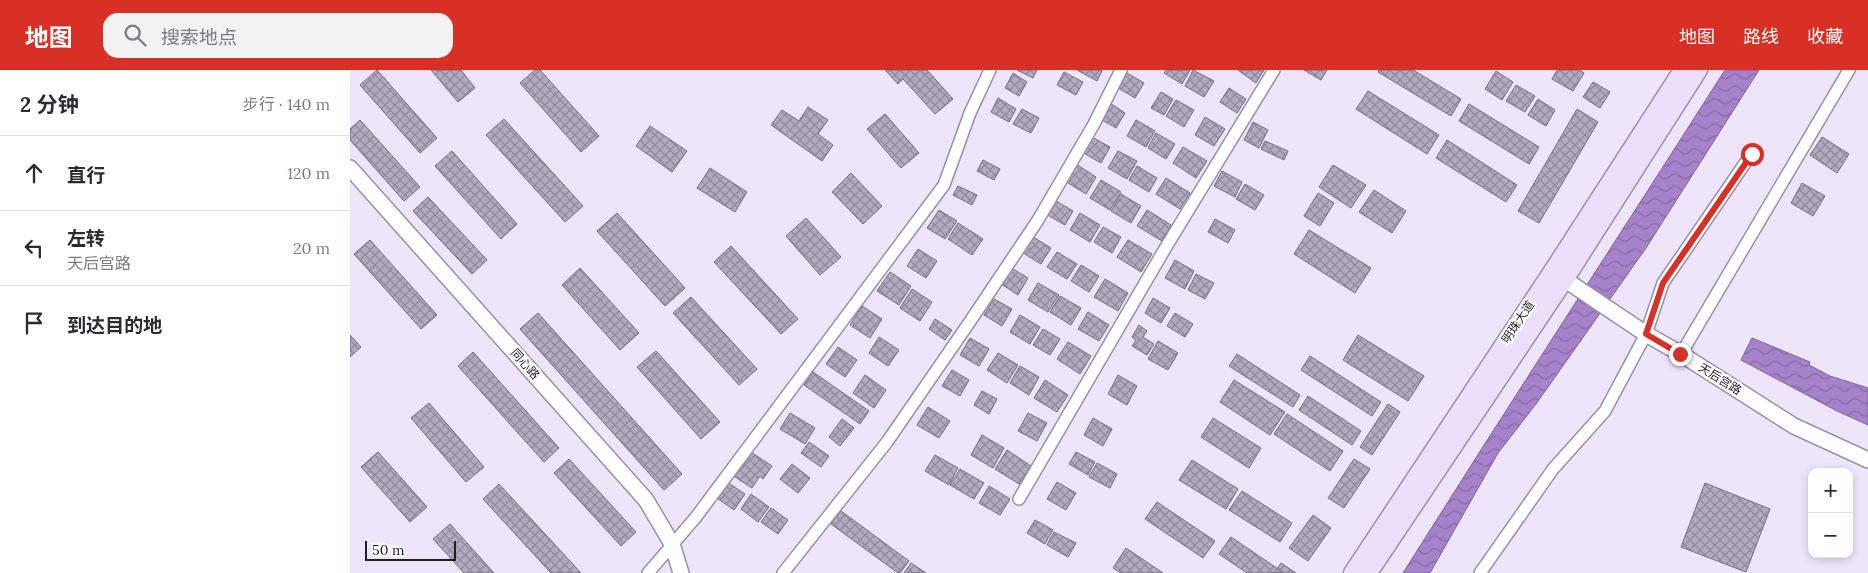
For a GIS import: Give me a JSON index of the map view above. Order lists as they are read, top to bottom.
{
  "streets": {
    "main road": ["明珠大道"],
    "street": ["同心路", "天后宫路"]
  },
  "crossings": [
    ["明珠大道", "天后宫路"]
  ],
  "scale_bar": "50 m",
  "page": {
    "header": "地图",
    "search": "搜索地点",
    "nav": ["地图", "路线", "收藏"],
    "heading": ["2 分钟", "步行 · 140 m"],
    "list": [
      ["直行", "120 m"],
      ["左转", "天后宫路", "20 m"],
      "到达目的地"
    ],
    "map_buttons": ["+", "−"],
    "scale": "50 m"
  }
}
